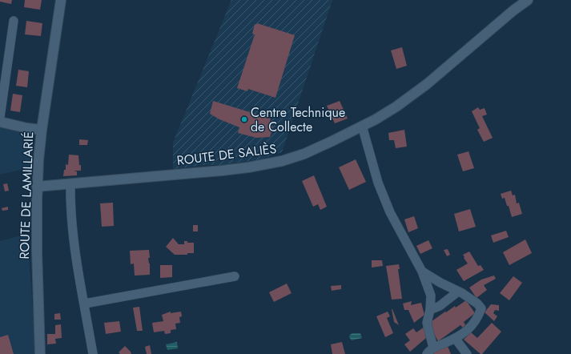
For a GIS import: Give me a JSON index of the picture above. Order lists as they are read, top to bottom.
{
  "streets": {
    "street": ["ROUTE DE SALIÈS", "ROUTE DE LAMILLARIÉ"]
  },
  "crossings": [
    ["ROUTE DE SALIÈS", "ROUTE DE LAMILLARIÉ"]
  ],
  "places": ["Centre Technique de Collecte"]
}
